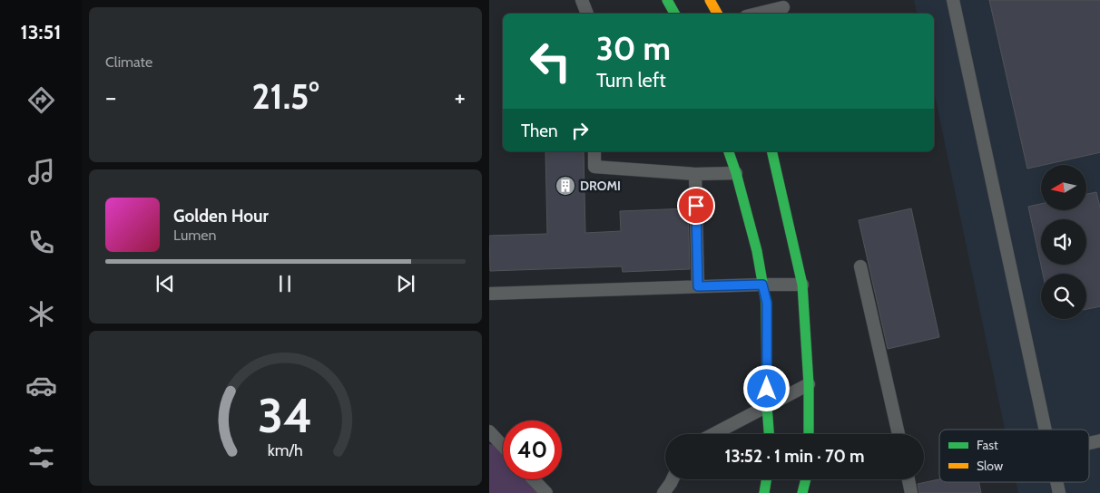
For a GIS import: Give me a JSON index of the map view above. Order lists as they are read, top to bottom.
{
  "places": {
    "building": ["DROMI"]
  },
  "legend": ["Fast", "Slow"],
  "north": "left",
  "page": {
    "tabs": "13:51",
    "tile": "Climate",
    "turn": ["30 m", "Turn left"],
    "heat": ["−", "21.5°", "+"],
    "then": "Then",
    "song": ["Golden Hour", "Lumen"],
    "limit": "40",
    "trip": "13:52 · 1 min · 70 m",
    "gauge": ["34", "km/h"]
  }
}
